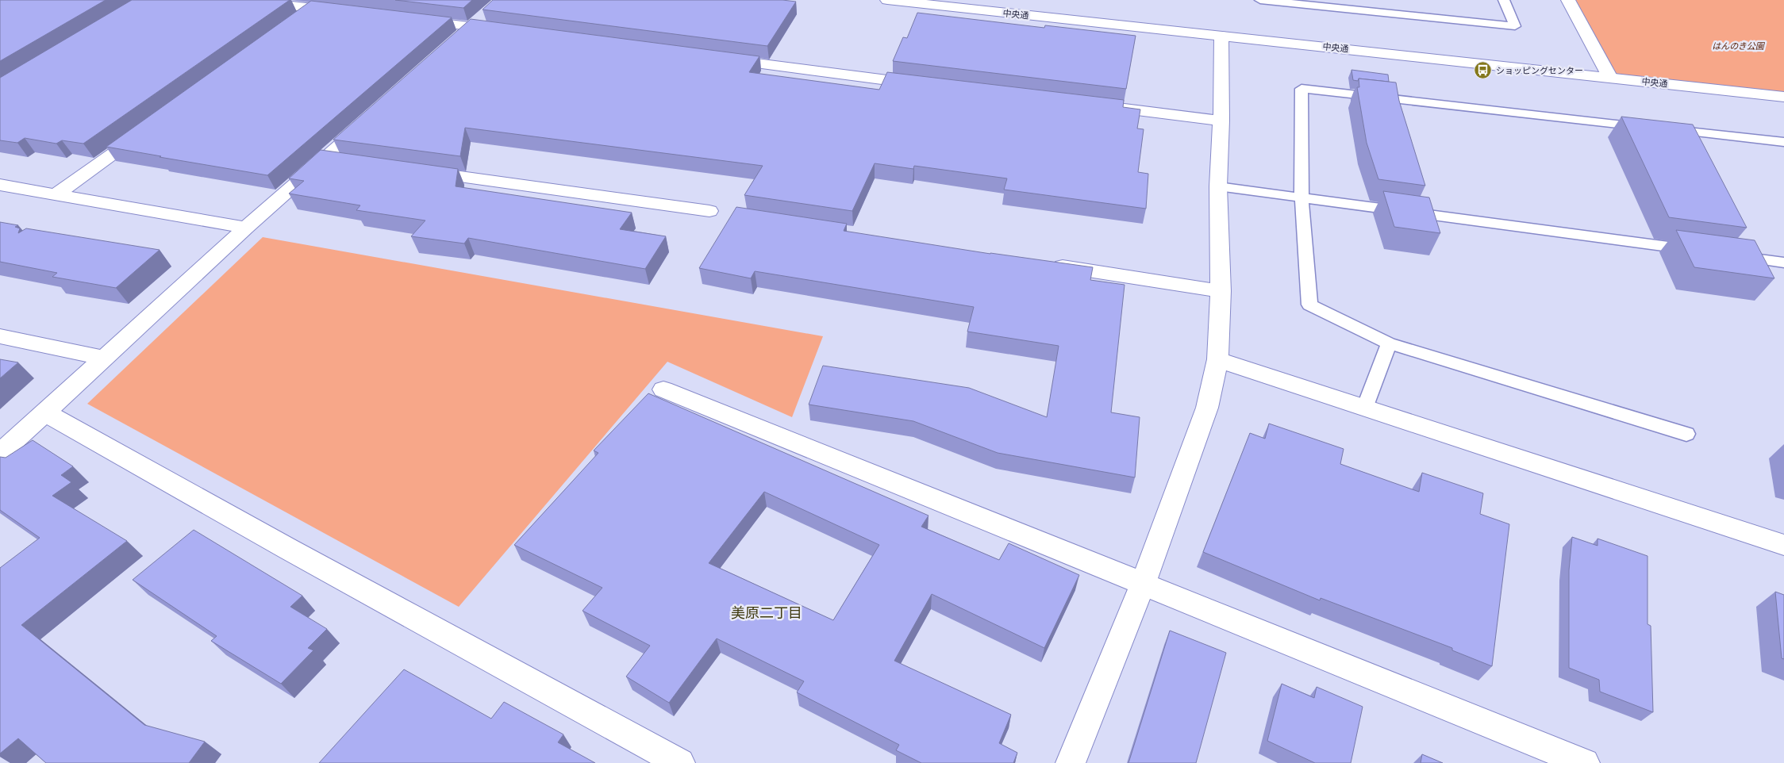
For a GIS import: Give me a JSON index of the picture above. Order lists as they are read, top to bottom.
{
  "streets": {
    "street": ["中央通"]
  },
  "districts": ["美原二丁目"],
  "parks": ["はんのき公園"],
  "places": {
    "bus stop": ["ショッピングセンター"]
  }
}
